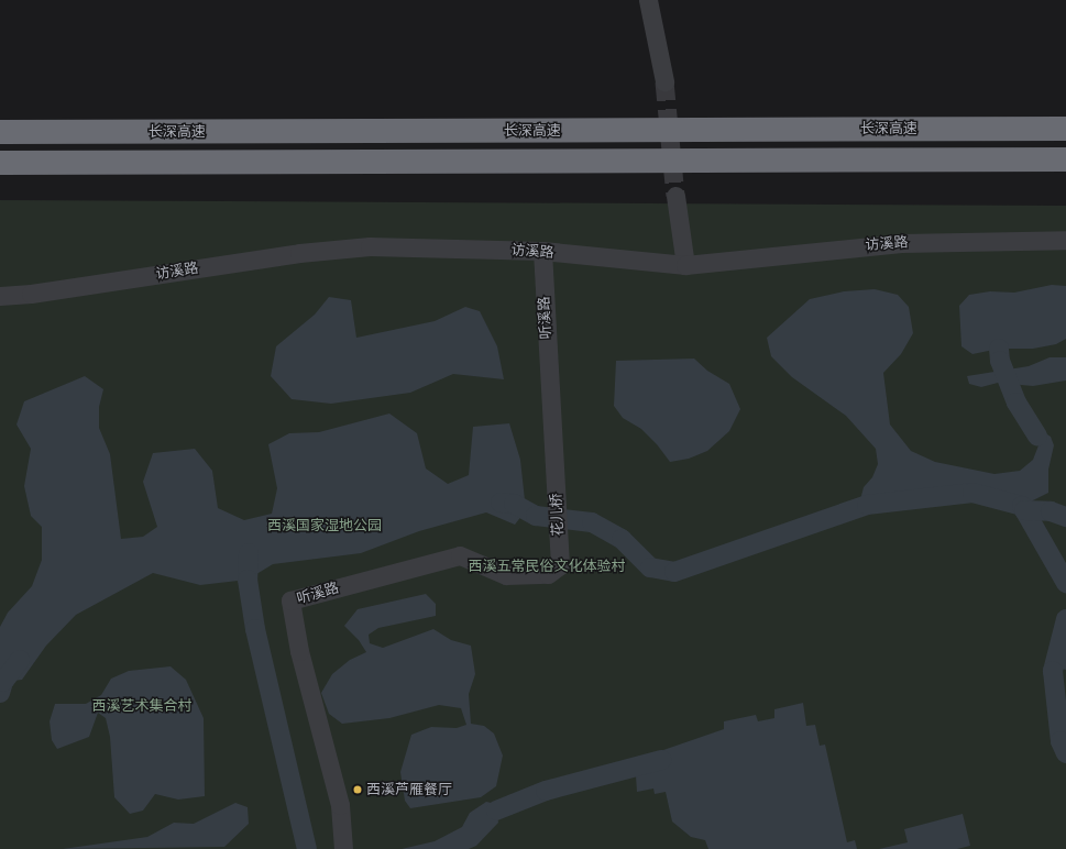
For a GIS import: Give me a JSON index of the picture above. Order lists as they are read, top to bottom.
{
  "streets": {
    "highway": ["长深高速"],
    "street": ["访溪路", "听溪路", "花儿桥"]
  },
  "crossings": [
    ["访溪路", "听溪路"],
    ["听溪路", "花儿桥"]
  ],
  "parks": ["西溪国家湿地公园", "西溪五常民俗文化体验村", "西溪艺术集合村"],
  "places": ["西溪芦雁餐厅"]
}
